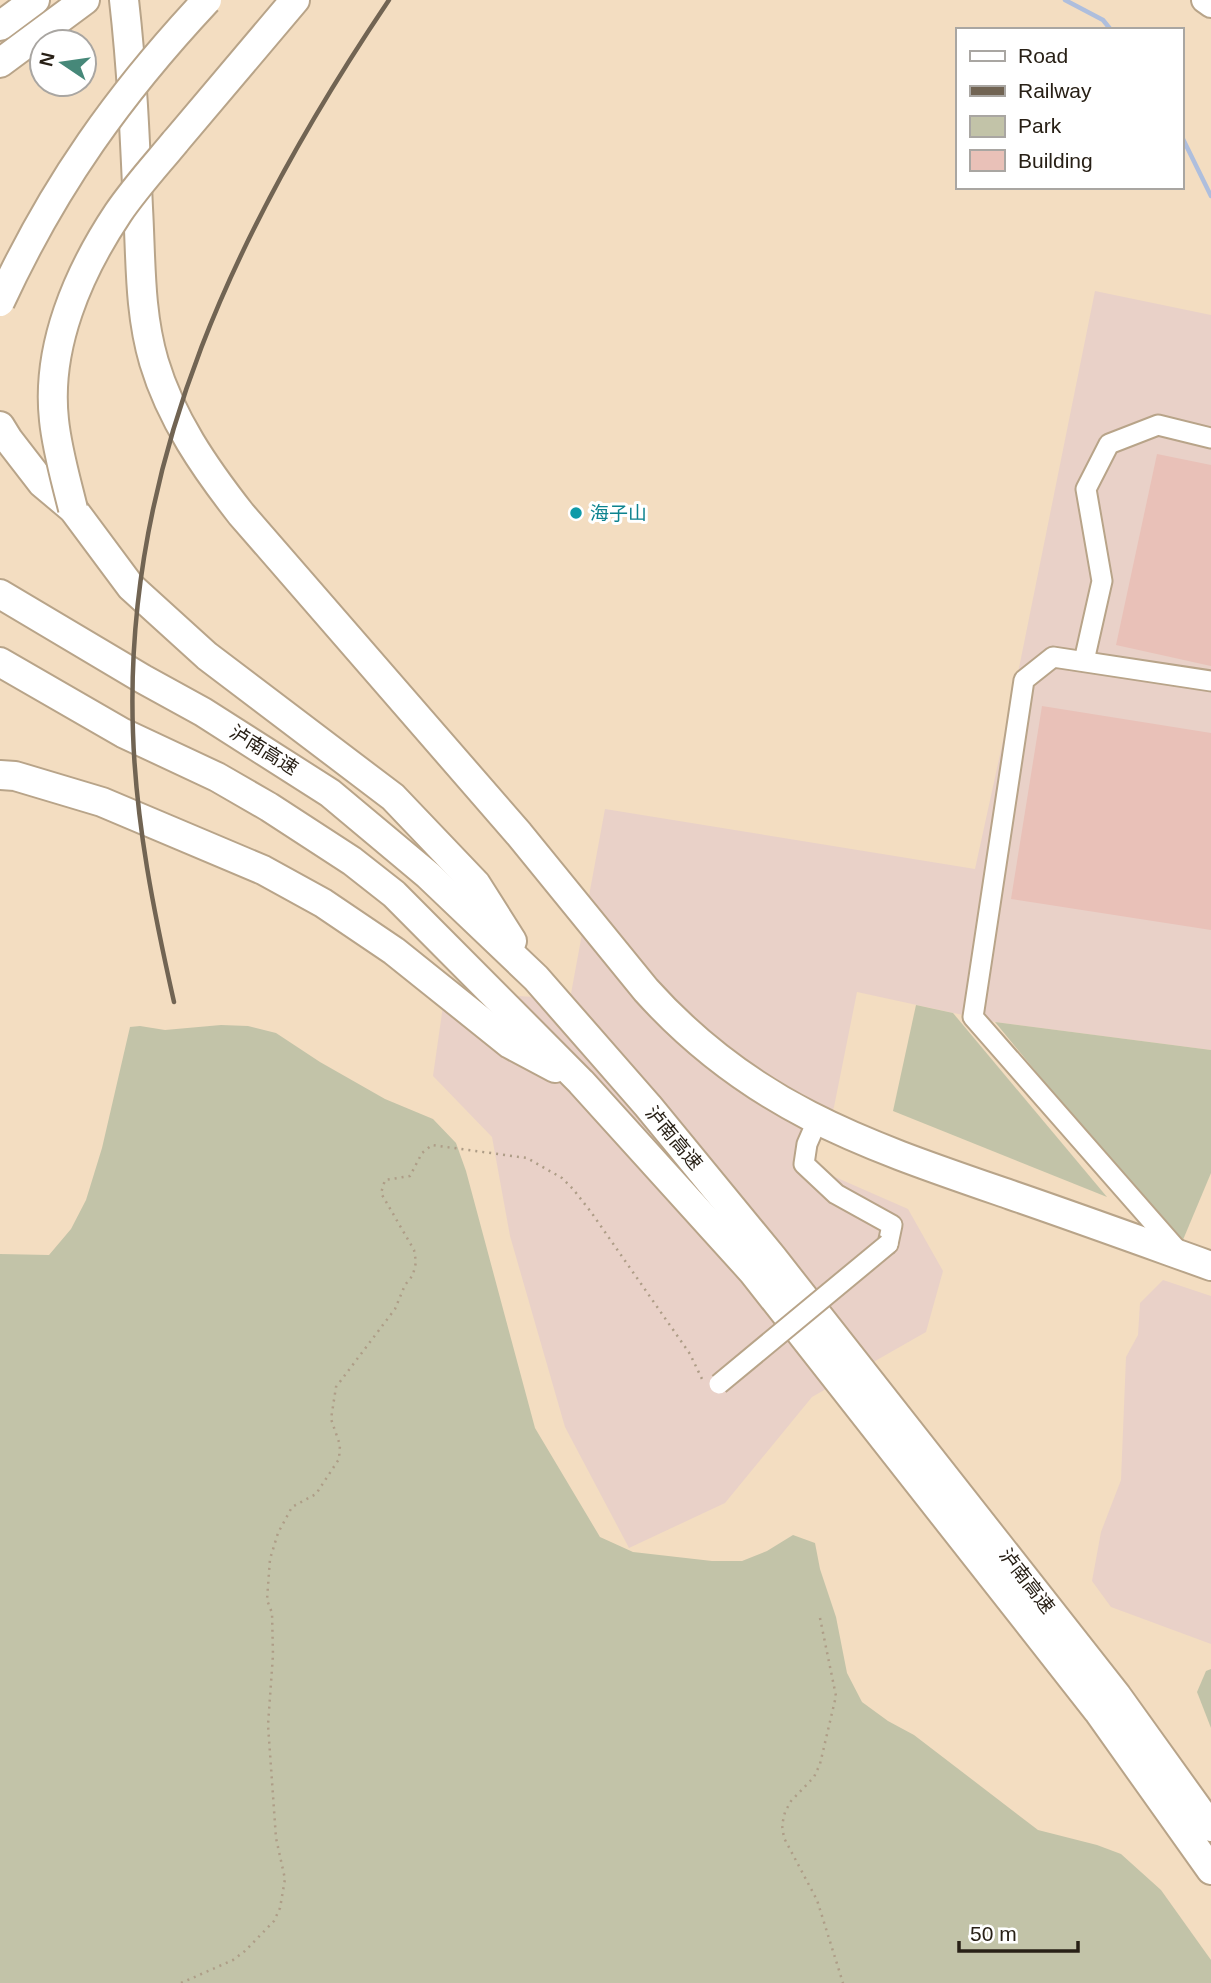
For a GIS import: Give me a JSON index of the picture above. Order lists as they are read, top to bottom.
{
  "streets": {
    "highway": ["泸南高速"]
  },
  "places": ["海子山"],
  "legend": [
    "Road",
    "Railway",
    "Park",
    "Building"
  ],
  "scale_bar": "50 m",
  "north": "left"
}
